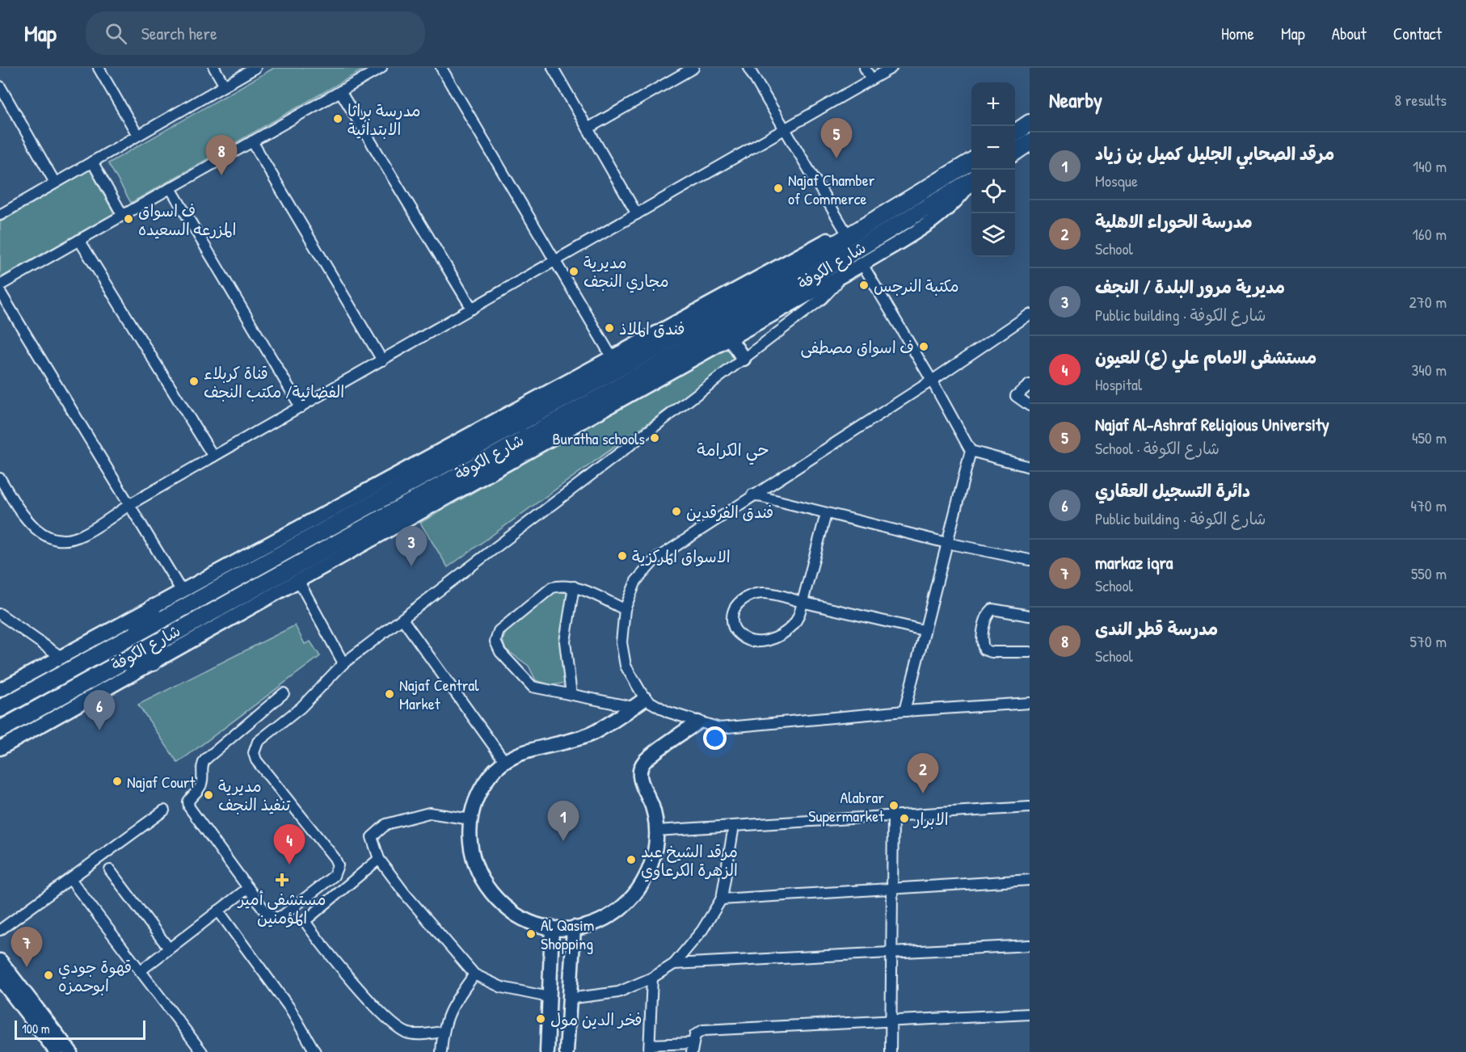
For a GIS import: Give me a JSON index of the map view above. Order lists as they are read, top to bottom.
{
  "streets": {
    "highway": ["شارع الكوفة"]
  },
  "districts": ["حي الكرامة"],
  "places": {
    "other": [
      "مدرسة براثا الابتدائية",
      "Najaf Chamber of Commerce",
      "ف اسواق المزرعه السعيده",
      "مديرية مجاري النجف",
      "مكتبة النرجس",
      "فندق الملاذ",
      "ف اسواق مصطفى",
      "قناة كربلاء الفضائية/ مكتب النجف",
      "Buratha schools",
      "فندق الفرقدين",
      "الاسواق المركزية",
      "Najaf Central Market",
      "Najaf Court",
      "مديرية تنفيذ النجف",
      "Alabrar Supermarket",
      "الابرار",
      "مرقد الشيخ عبد الزهرة الكرعاوي",
      "Al Qasim Shopping",
      "قهوة جودي ابوحمزه",
      "فخر الدين مول"
    ],
    "health": ["مستشفى أمير المؤمنين"]
  },
  "scale_bar": "100 m",
  "page": {
    "header": "Map",
    "search": "Search here",
    "nav": [
      "Home",
      "Map",
      "About",
      "Contact"
    ],
    "heading": ["Nearby", "8 results"],
    "map_buttons": ["+", "−"],
    "pins": [
      "5",
      "8",
      "3",
      "6",
      "2",
      "1",
      "4",
      "7"
    ],
    "list": [
      {
        "mark": "1",
        "name": "مرقد الصحابي الجليل كميل بن زياد",
        "note": "Mosque",
        "value": "140 m"
      },
      {
        "mark": "2",
        "name": "مدرسة الحوراء الاهلية",
        "note": "School",
        "value": "160 m"
      },
      {
        "mark": "3",
        "name": "مديرية مرور البلدة / النجف",
        "note": "Public building · شارع الكوفة",
        "value": "270 m"
      },
      {
        "mark": "4",
        "name": "مستشفى الامام علي (ع) للعيون",
        "note": "Hospital",
        "value": "340 m"
      },
      {
        "mark": "5",
        "name": "Najaf Al-Ashraf Religious University",
        "note": "School · شارع الكوفة",
        "value": "450 m"
      },
      {
        "mark": "6",
        "name": "دائرة التسجيل العقاري",
        "note": "Public building · شارع الكوفة",
        "value": "470 m"
      },
      {
        "mark": "7",
        "name": "markaz iqra",
        "note": "School",
        "value": "550 m"
      },
      {
        "mark": "8",
        "name": "مدرسة قطر الندى",
        "note": "School",
        "value": "570 m"
      }
    ],
    "scale": "100 m"
  }
}
